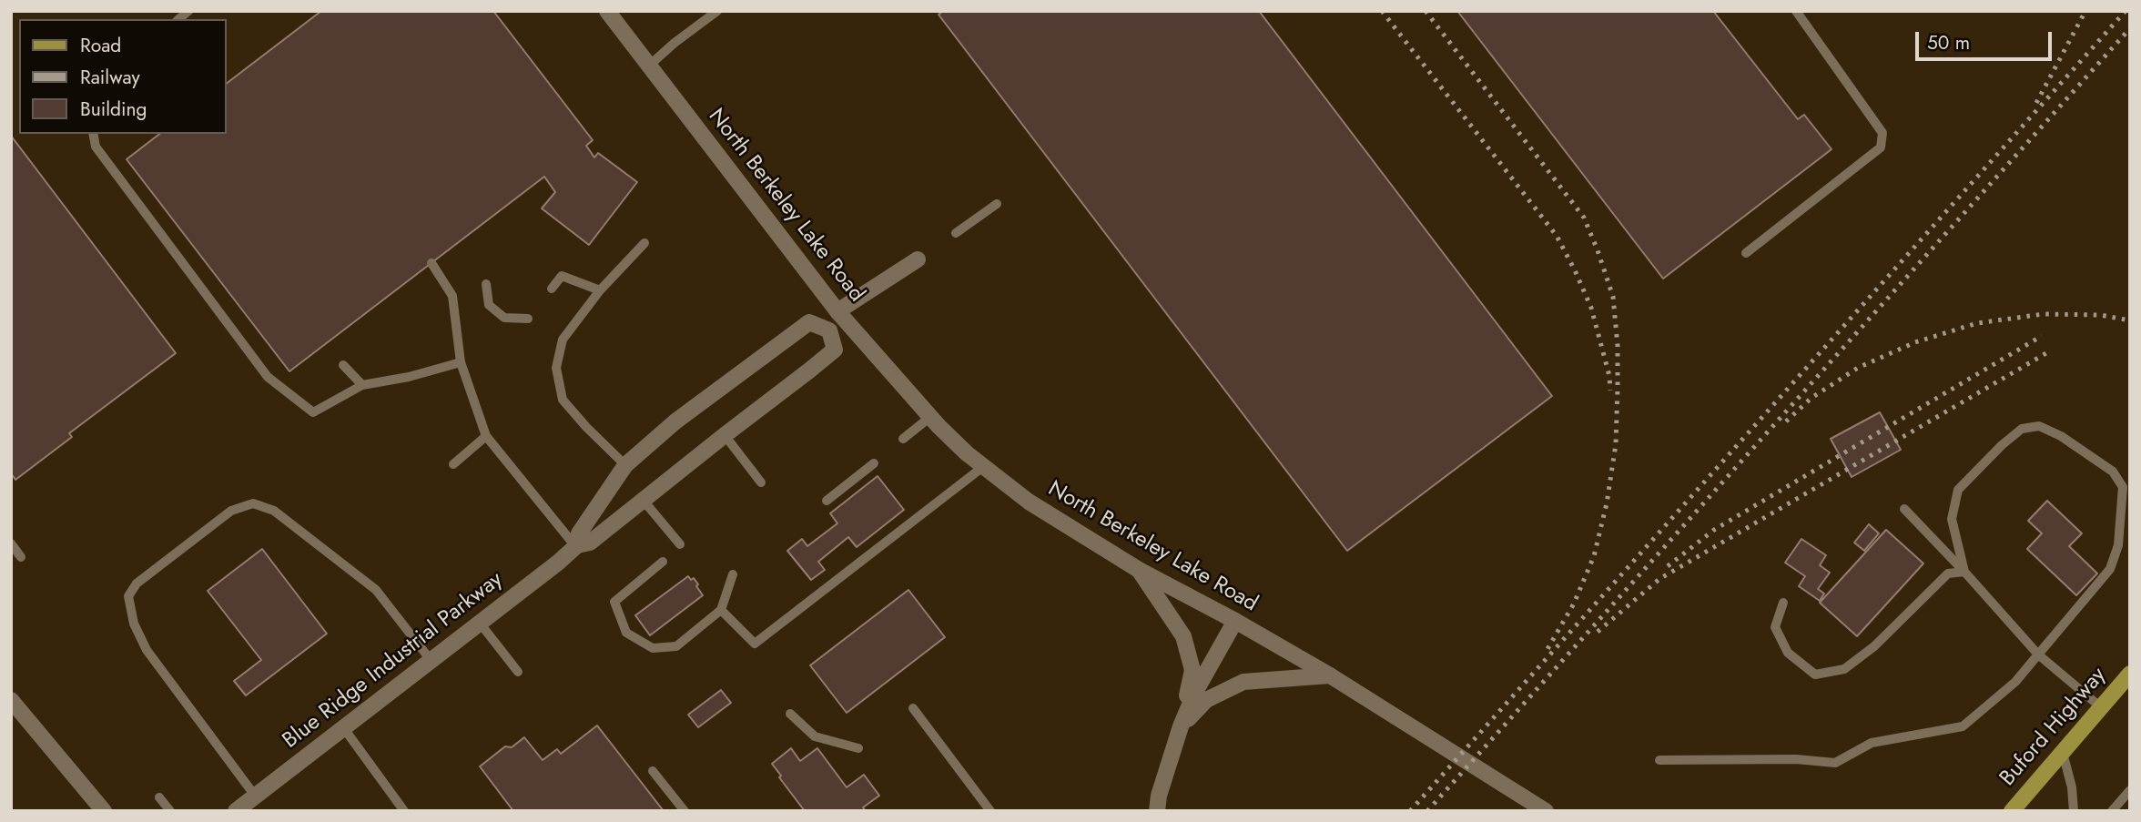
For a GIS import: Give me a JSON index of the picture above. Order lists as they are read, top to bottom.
{
  "streets": {
    "main road": ["Buford Highway"],
    "street": ["North Berkeley Lake Road", "Blue Ridge Industrial Parkway"]
  },
  "legend": ["Road", "Railway", "Building"],
  "scale_bar": "50 m"
}
